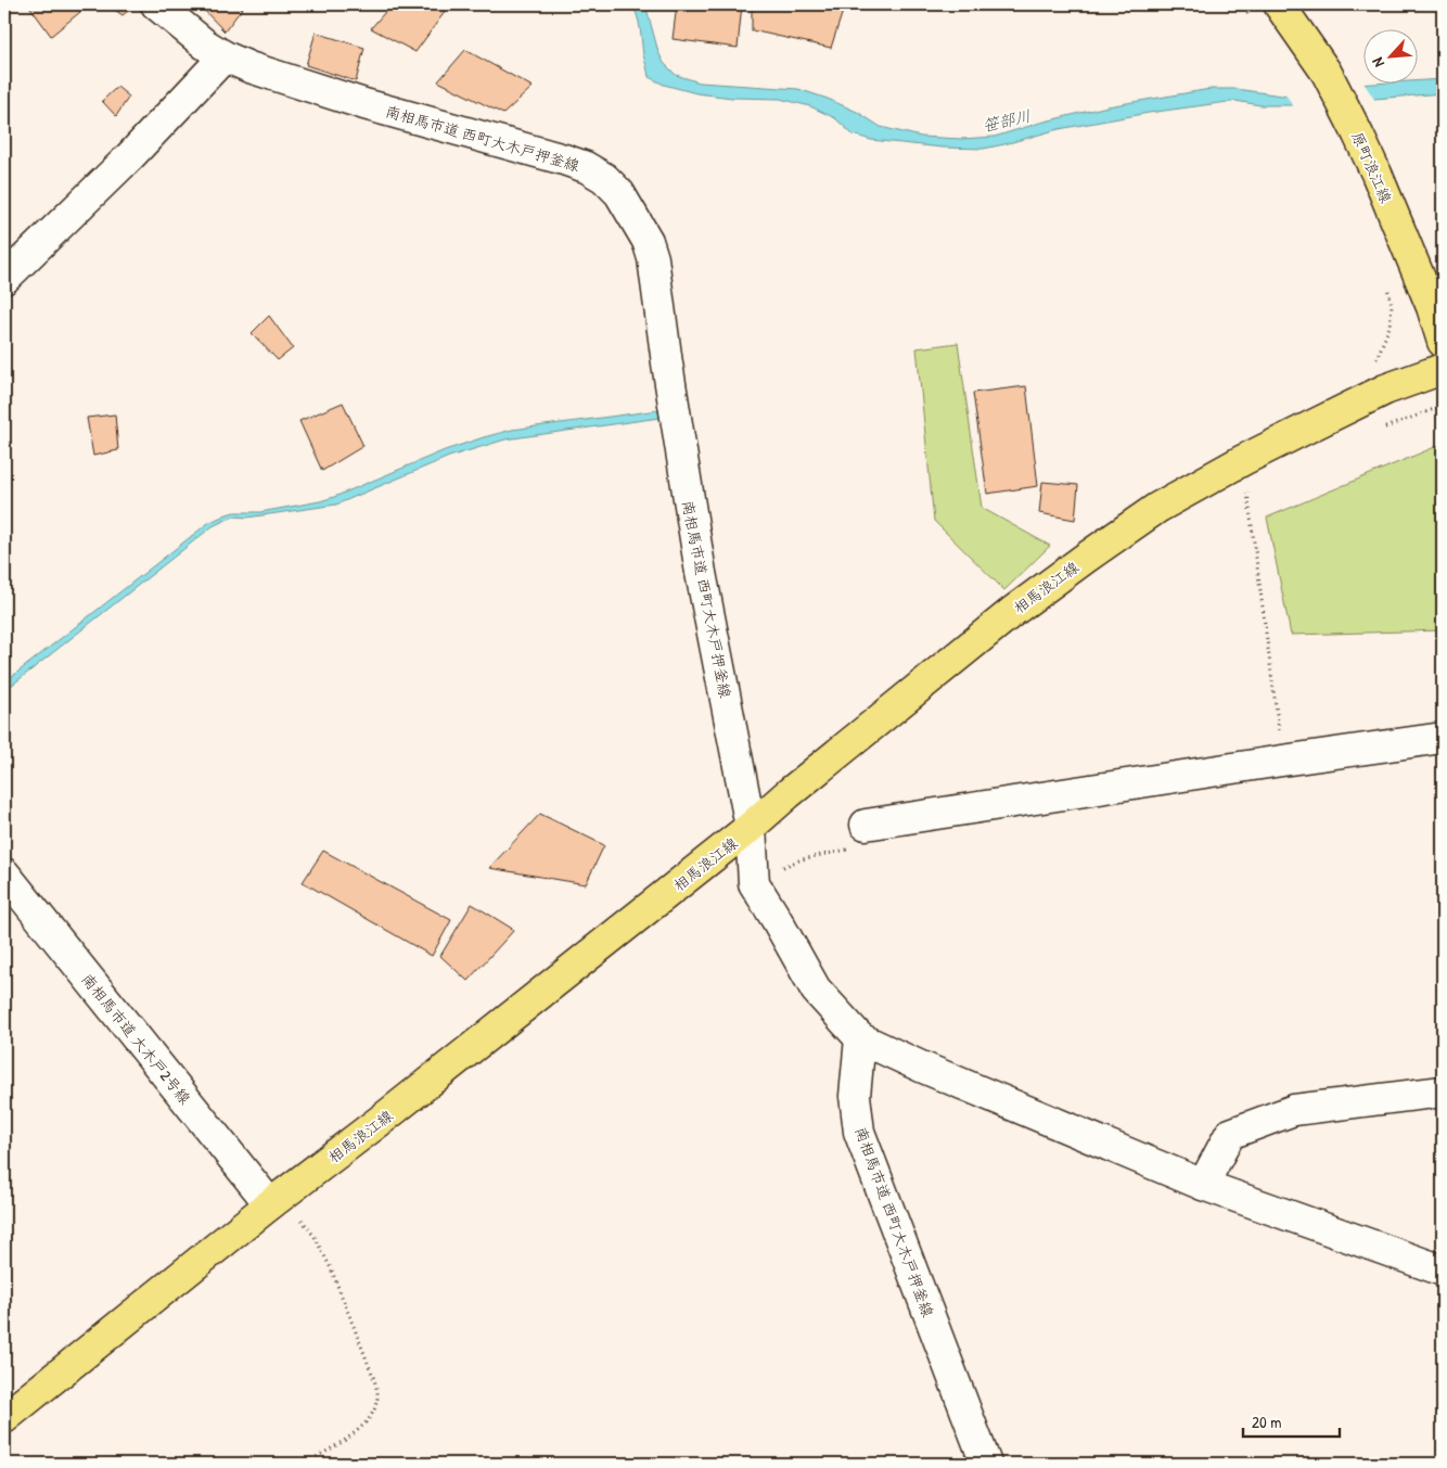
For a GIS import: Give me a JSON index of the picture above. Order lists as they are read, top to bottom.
{
  "streets": {
    "main road": ["原町浪江線", "相馬浪江線"],
    "street": ["南相馬市道 西町大木戸押釜線", "南相馬市道 大木戸2号線"]
  },
  "crossings": [
    ["南相馬市道 西町大木戸押釜線", "相馬浪江線"],
    ["相馬浪江線", "南相馬市道 大木戸2号線"]
  ],
  "water": ["笹部川"],
  "scale_bar": "20 m",
  "north": "bottom left"
}
